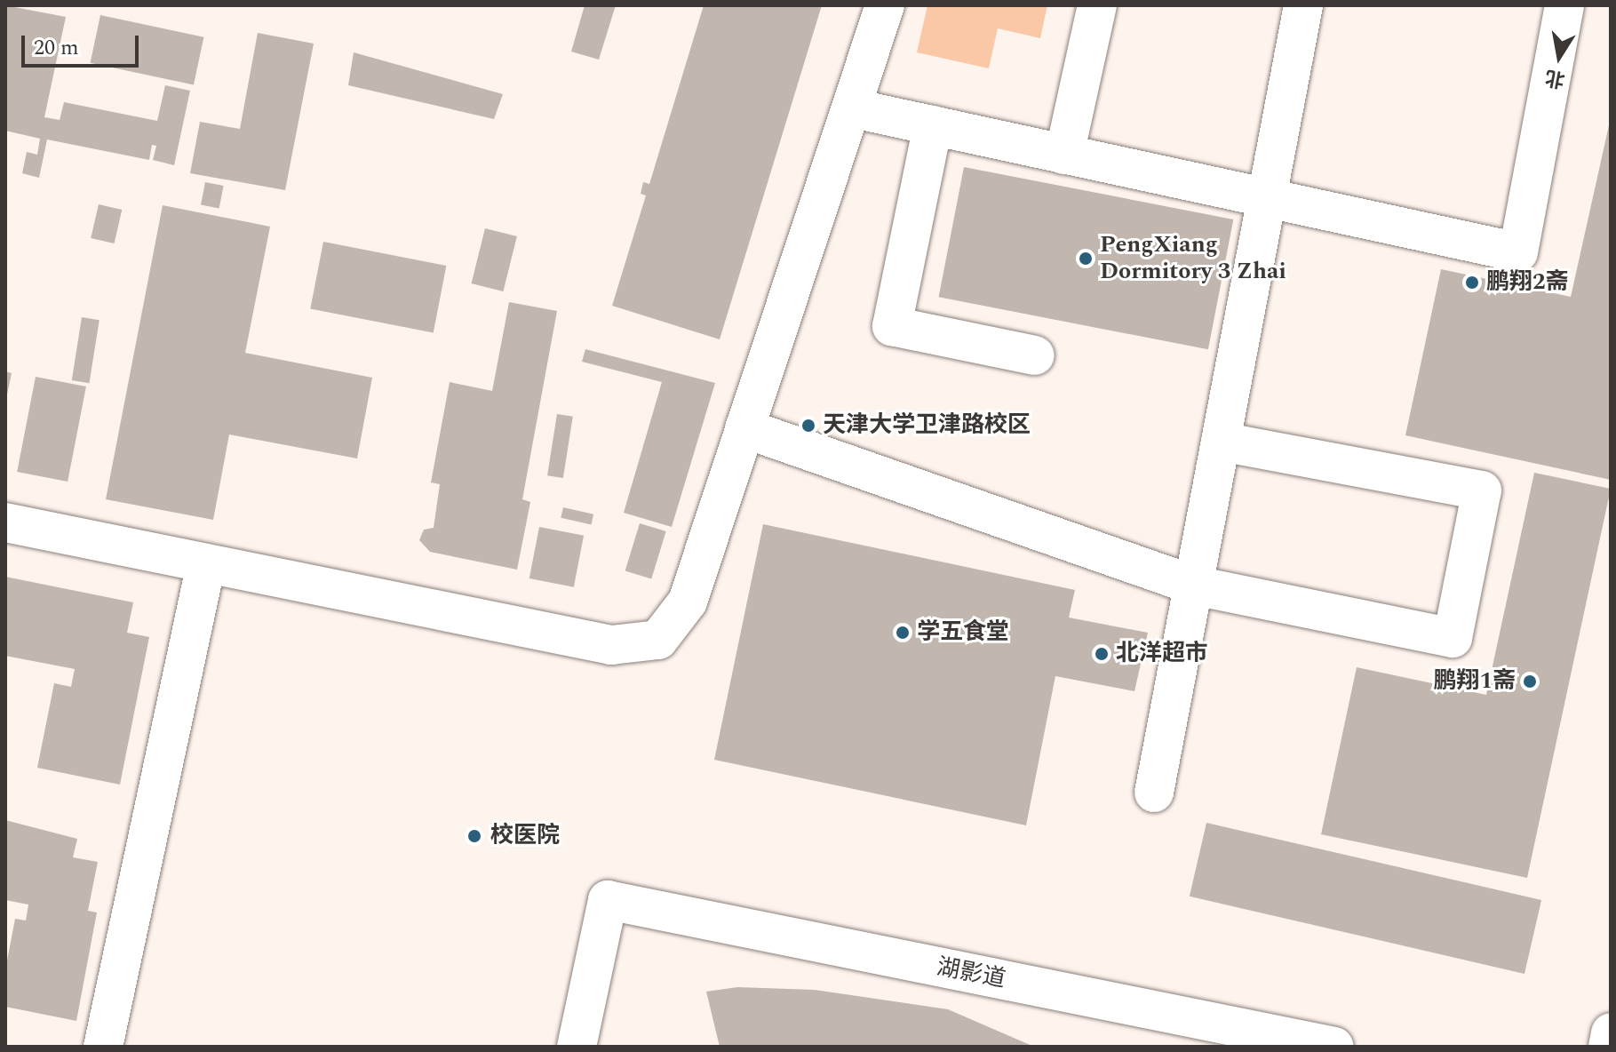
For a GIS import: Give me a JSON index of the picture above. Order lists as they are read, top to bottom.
{
  "streets": {
    "street": ["湖影道"]
  },
  "places": [
    "PengXiang Dormitory 3 Zhai",
    "鹏翔2斋",
    "天津大学卫津路校区",
    "学五食堂",
    "北洋超市",
    "鹏翔1斋",
    "校医院"
  ],
  "scale_bar": "20 m",
  "north": "bottom"
}
